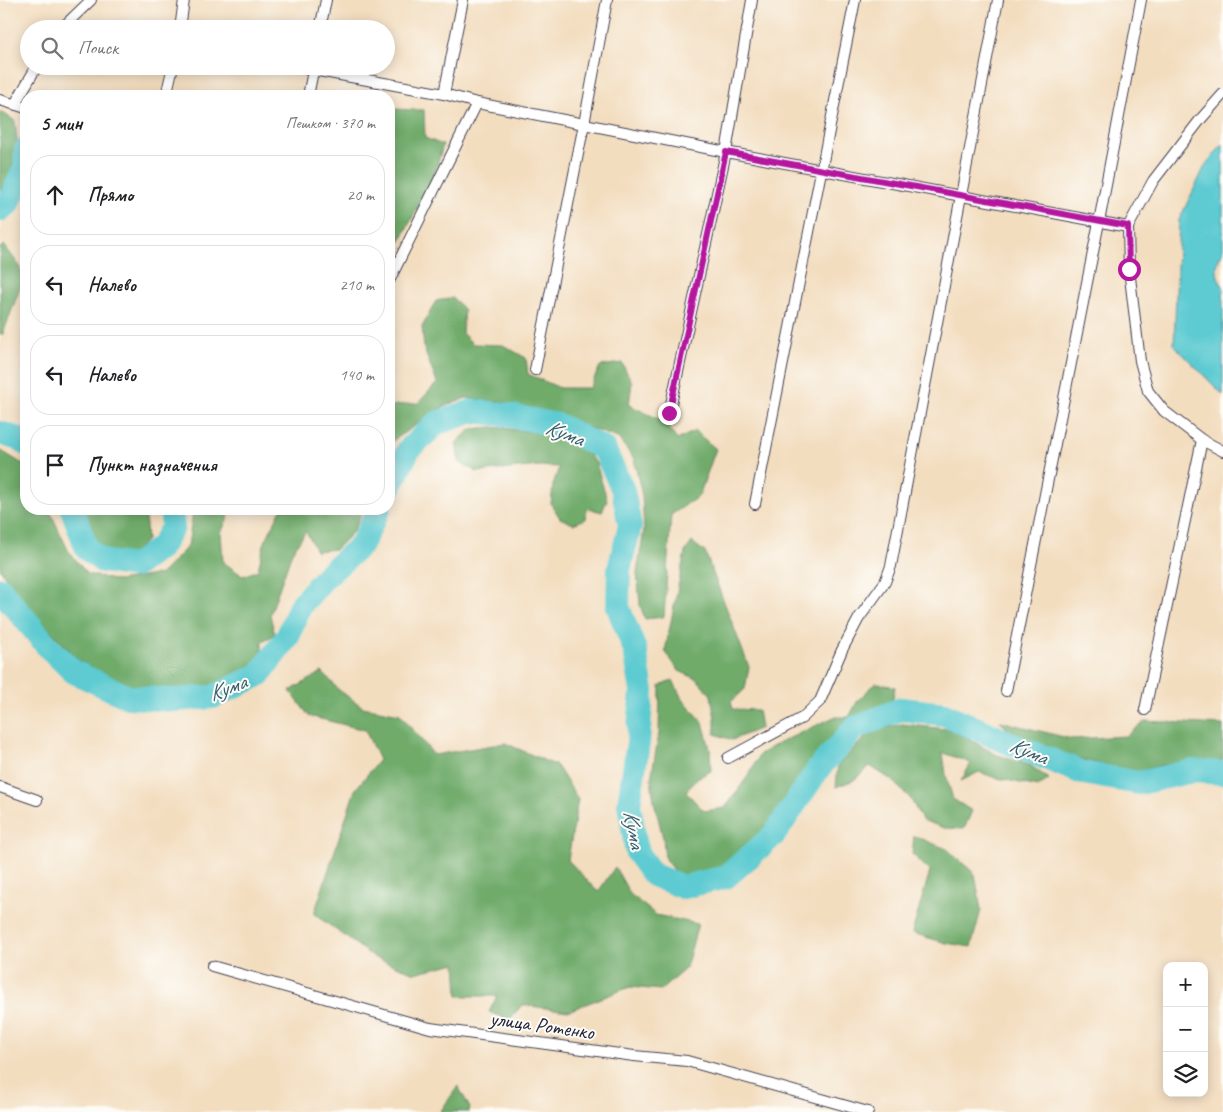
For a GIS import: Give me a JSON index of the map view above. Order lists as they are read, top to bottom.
{
  "streets": {
    "street": ["улица Ротенко"]
  },
  "water": ["Кума"],
  "page": {
    "search": "Поиск",
    "heading": ["5 мин", "Пешком · 370 m"],
    "list": [
      ["Прямо", "20 m"],
      ["Налево", "210 m"],
      ["Налево", "140 m"],
      "Пункт назначения"
    ],
    "map_buttons": ["+", "−"]
  }
}
